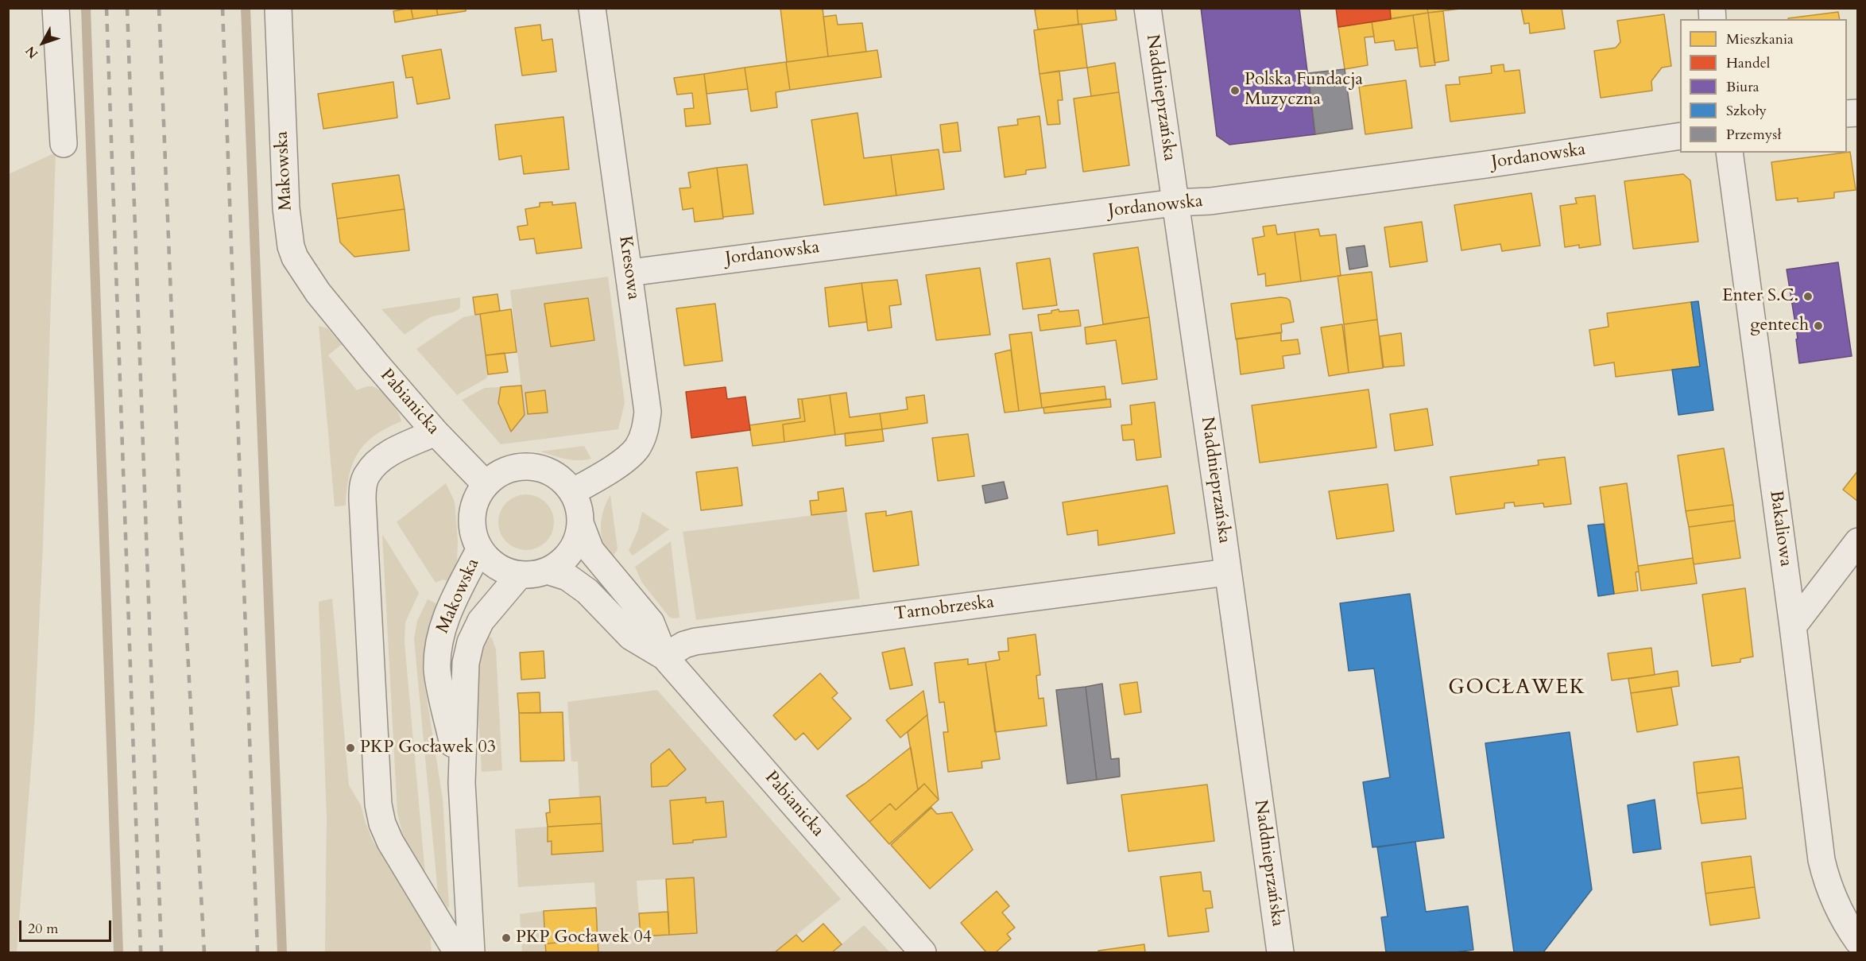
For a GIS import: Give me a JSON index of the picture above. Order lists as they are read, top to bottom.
{
  "streets": {
    "street": [
      "Naddnieprzańska",
      "Jordanowska",
      "Makowska",
      "Kresowa",
      "Pabianicka",
      "Bakaliowa",
      "Tarnobrzeska"
    ]
  },
  "crossings": [
    ["Naddnieprzańska", "Jordanowska"],
    ["Naddnieprzańska", "Tarnobrzeska"],
    ["Jordanowska", "Kresowa"],
    ["Makowska", "Kresowa"],
    ["Makowska", "Pabianicka"],
    ["Kresowa", "Pabianicka"],
    ["Pabianicka", "Tarnobrzeska"]
  ],
  "districts": ["GOCŁAWEK"],
  "places": [
    "Polska Fundacja Muzyczna",
    "Enter S.C.",
    "gentech",
    "PKP Gocławek 03",
    "PKP Gocławek 04"
  ],
  "legend": [
    "Mieszkania",
    "Handel",
    "Biura",
    "Szkoły",
    "Przemysł"
  ],
  "scale_bar": "20 m",
  "north": "bottom left"
}
